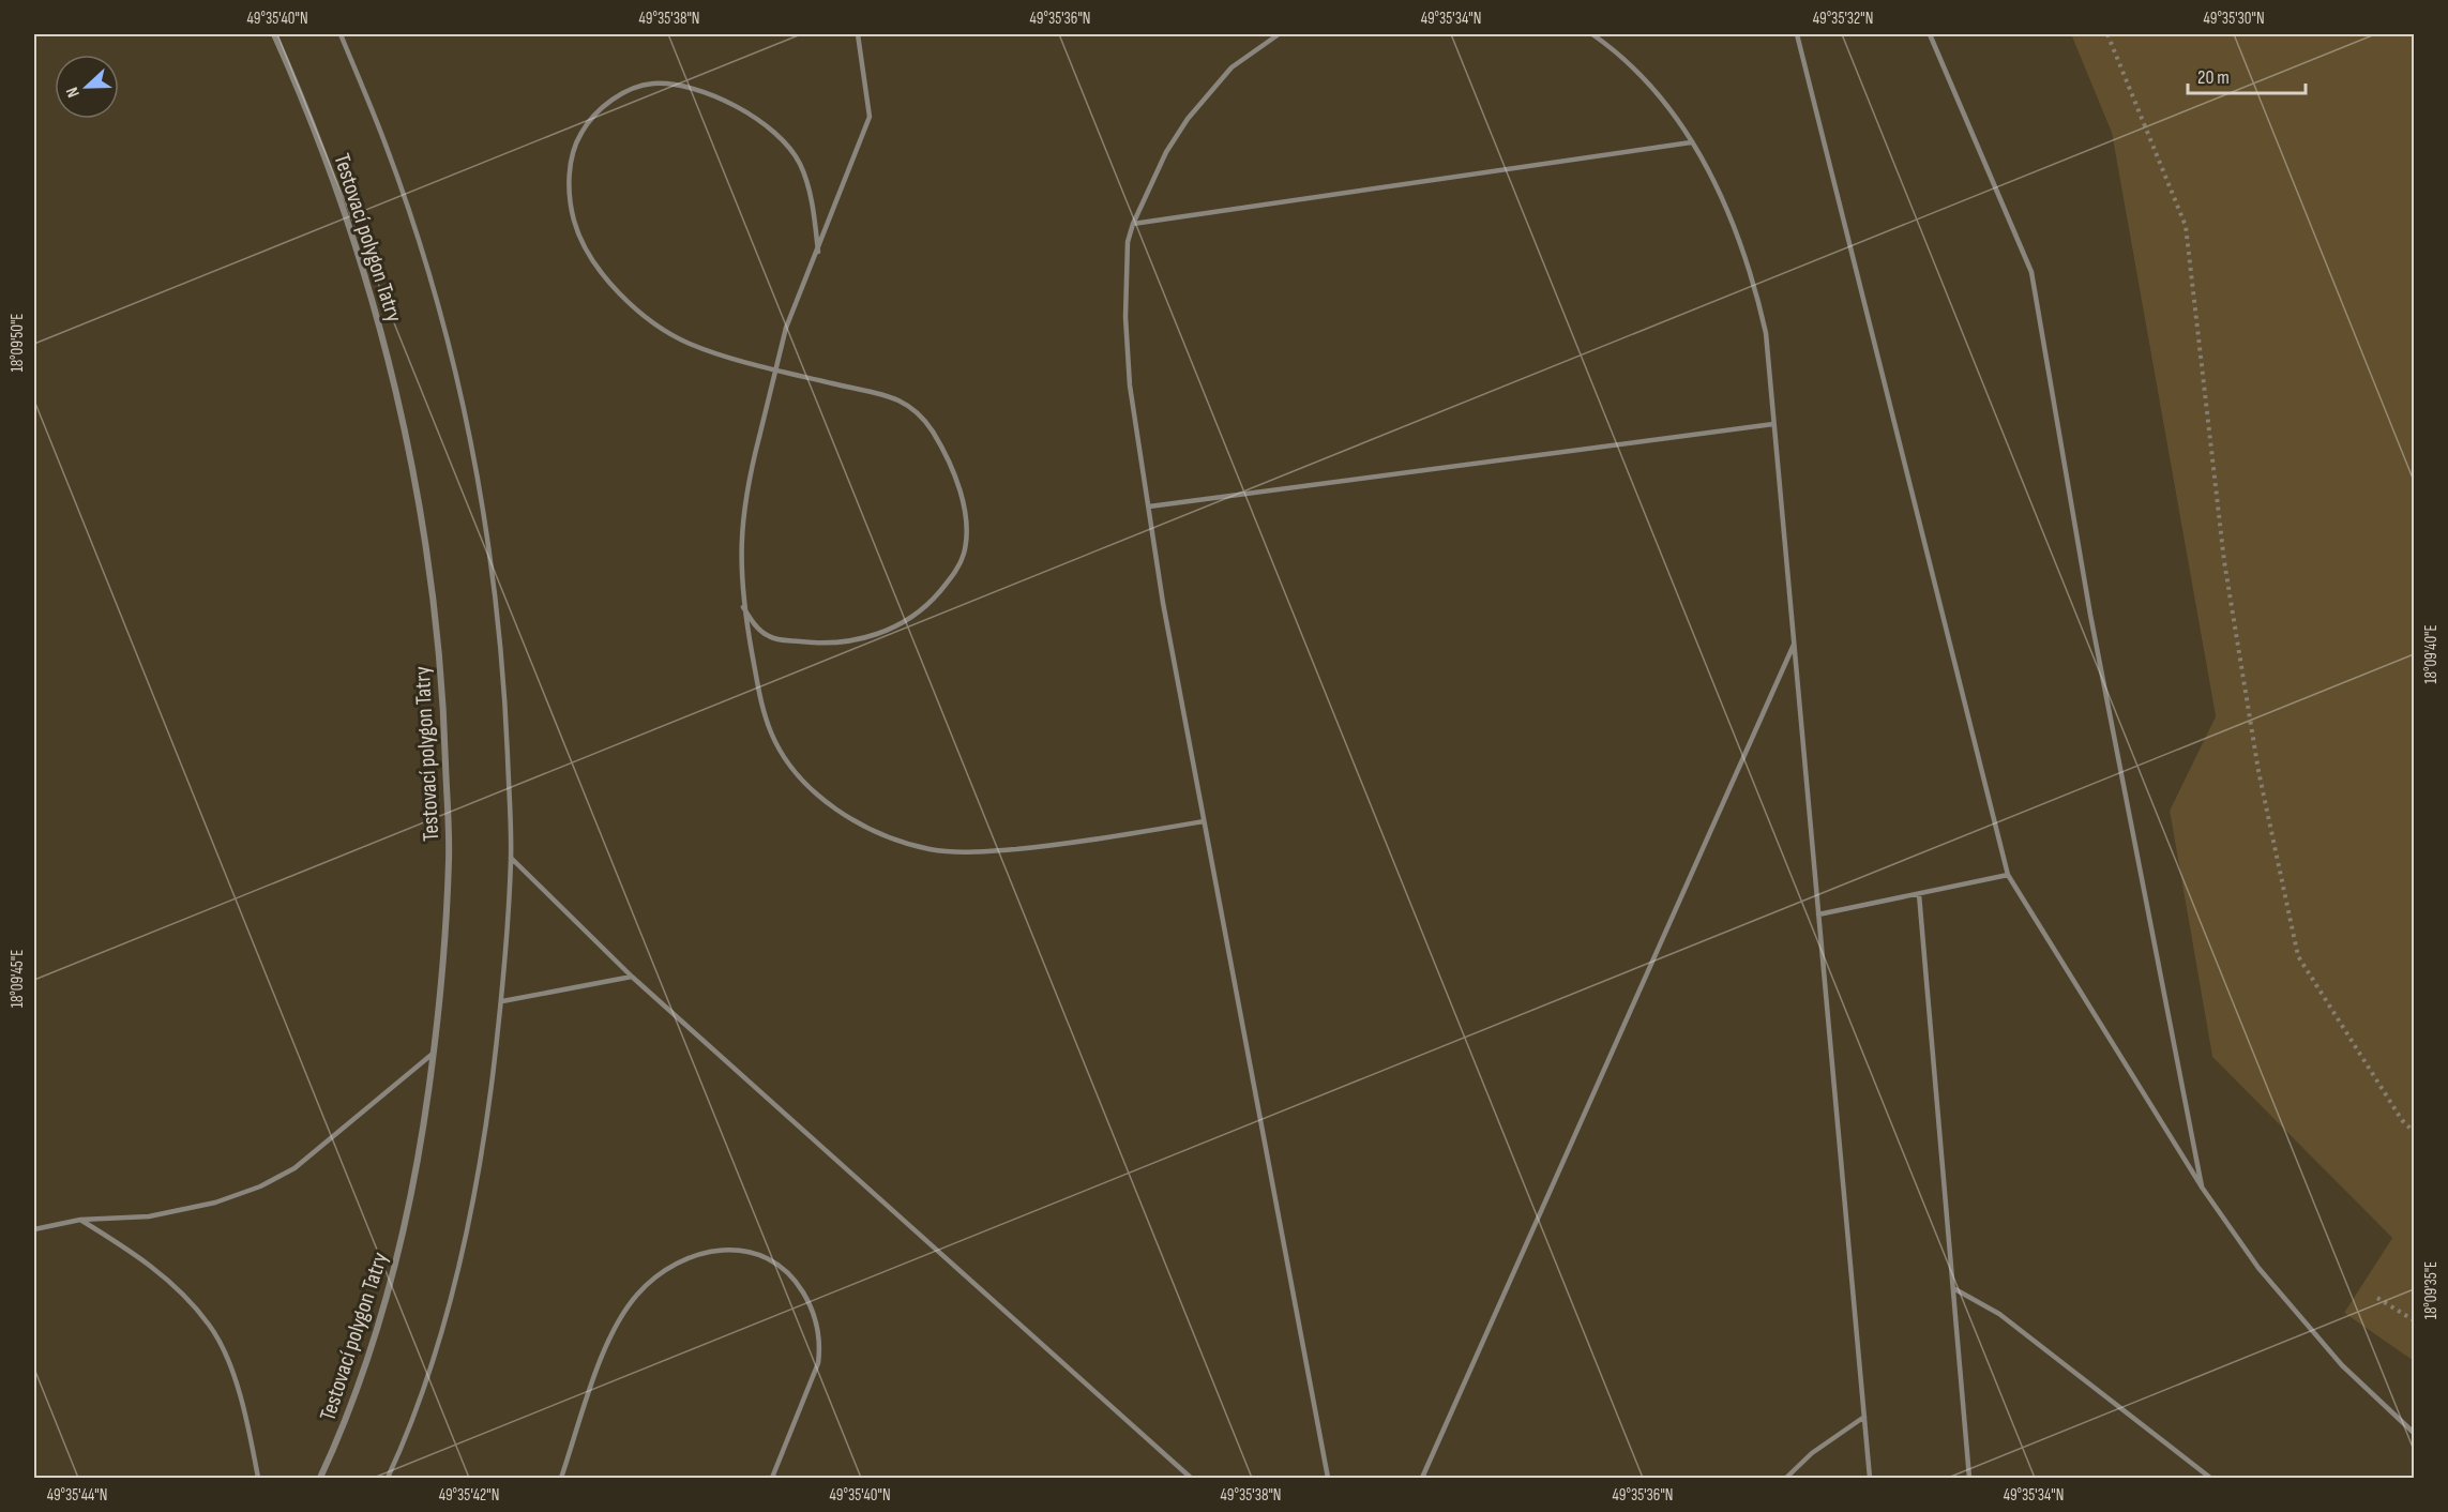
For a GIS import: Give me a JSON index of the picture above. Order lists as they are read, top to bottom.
{
  "streets": {
    "street": ["Testovací polygon Tatry"]
  },
  "scale_bar": "20 m",
  "north": "left",
  "coordinates": [
    "49°35'40\"N",
    "49°35'38\"N",
    "49°35'36\"N",
    "49°35'34\"N",
    "49°35'32\"N",
    "49°35'30\"N",
    "18°09'50\"E",
    "18°09'40\"E",
    "18°09'45\"E",
    "18°09'35\"E",
    "49°35'44\"N",
    "49°35'42\"N"
  ]
}
